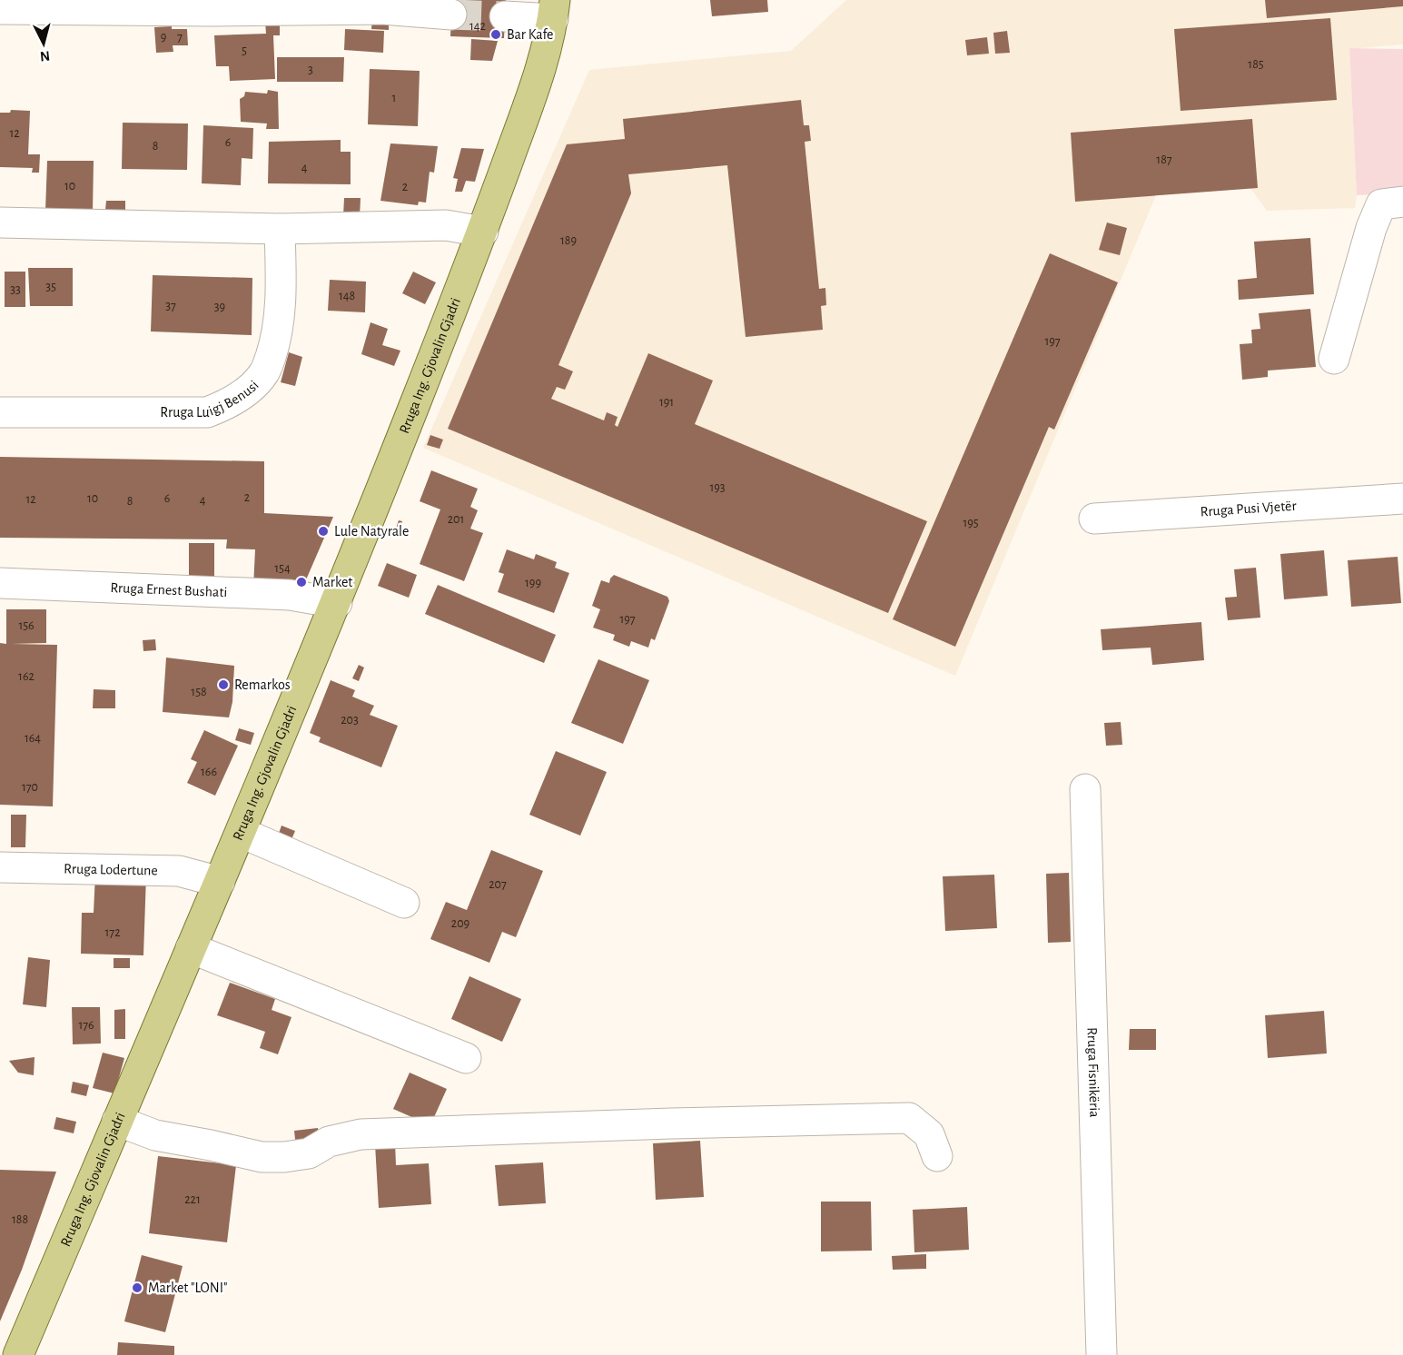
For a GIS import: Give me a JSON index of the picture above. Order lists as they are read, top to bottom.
{
  "streets": {
    "main road": ["Rruga Ing. Gjovalin Gjadri"],
    "street": [
      "Rruga Luigj Benusi",
      "Rruga Pusi Vjetër",
      "Rruga Ernest Bushati",
      "Rruga Lodertune",
      "Rruga Fisnikëria"
    ]
  },
  "crossings": [
    ["Rruga Ing. Gjovalin Gjadri", "Rruga Ernest Bushati"],
    ["Rruga Ing. Gjovalin Gjadri", "Rruga Lodertune"]
  ],
  "places": [
    "Bar Kafe",
    "Lule Natyrale",
    "Market",
    "Remarkos",
    "Market \"LONI\""
  ],
  "house_numbers": [
    "142",
    "9",
    "7",
    "5",
    "185",
    "3",
    "1",
    "12",
    "6",
    "8",
    "187",
    "4",
    "10",
    "2",
    "189",
    "35",
    "33",
    "148",
    "37",
    "39",
    "197",
    "191",
    "193",
    "2",
    "10",
    "6",
    "12",
    "4",
    "8",
    "201",
    "195",
    "154",
    "199",
    "197",
    "156",
    "162",
    "158",
    "203",
    "164",
    "166",
    "170",
    "207",
    "209",
    "172",
    "176",
    "221",
    "188"
  ],
  "north": "bottom"
}
